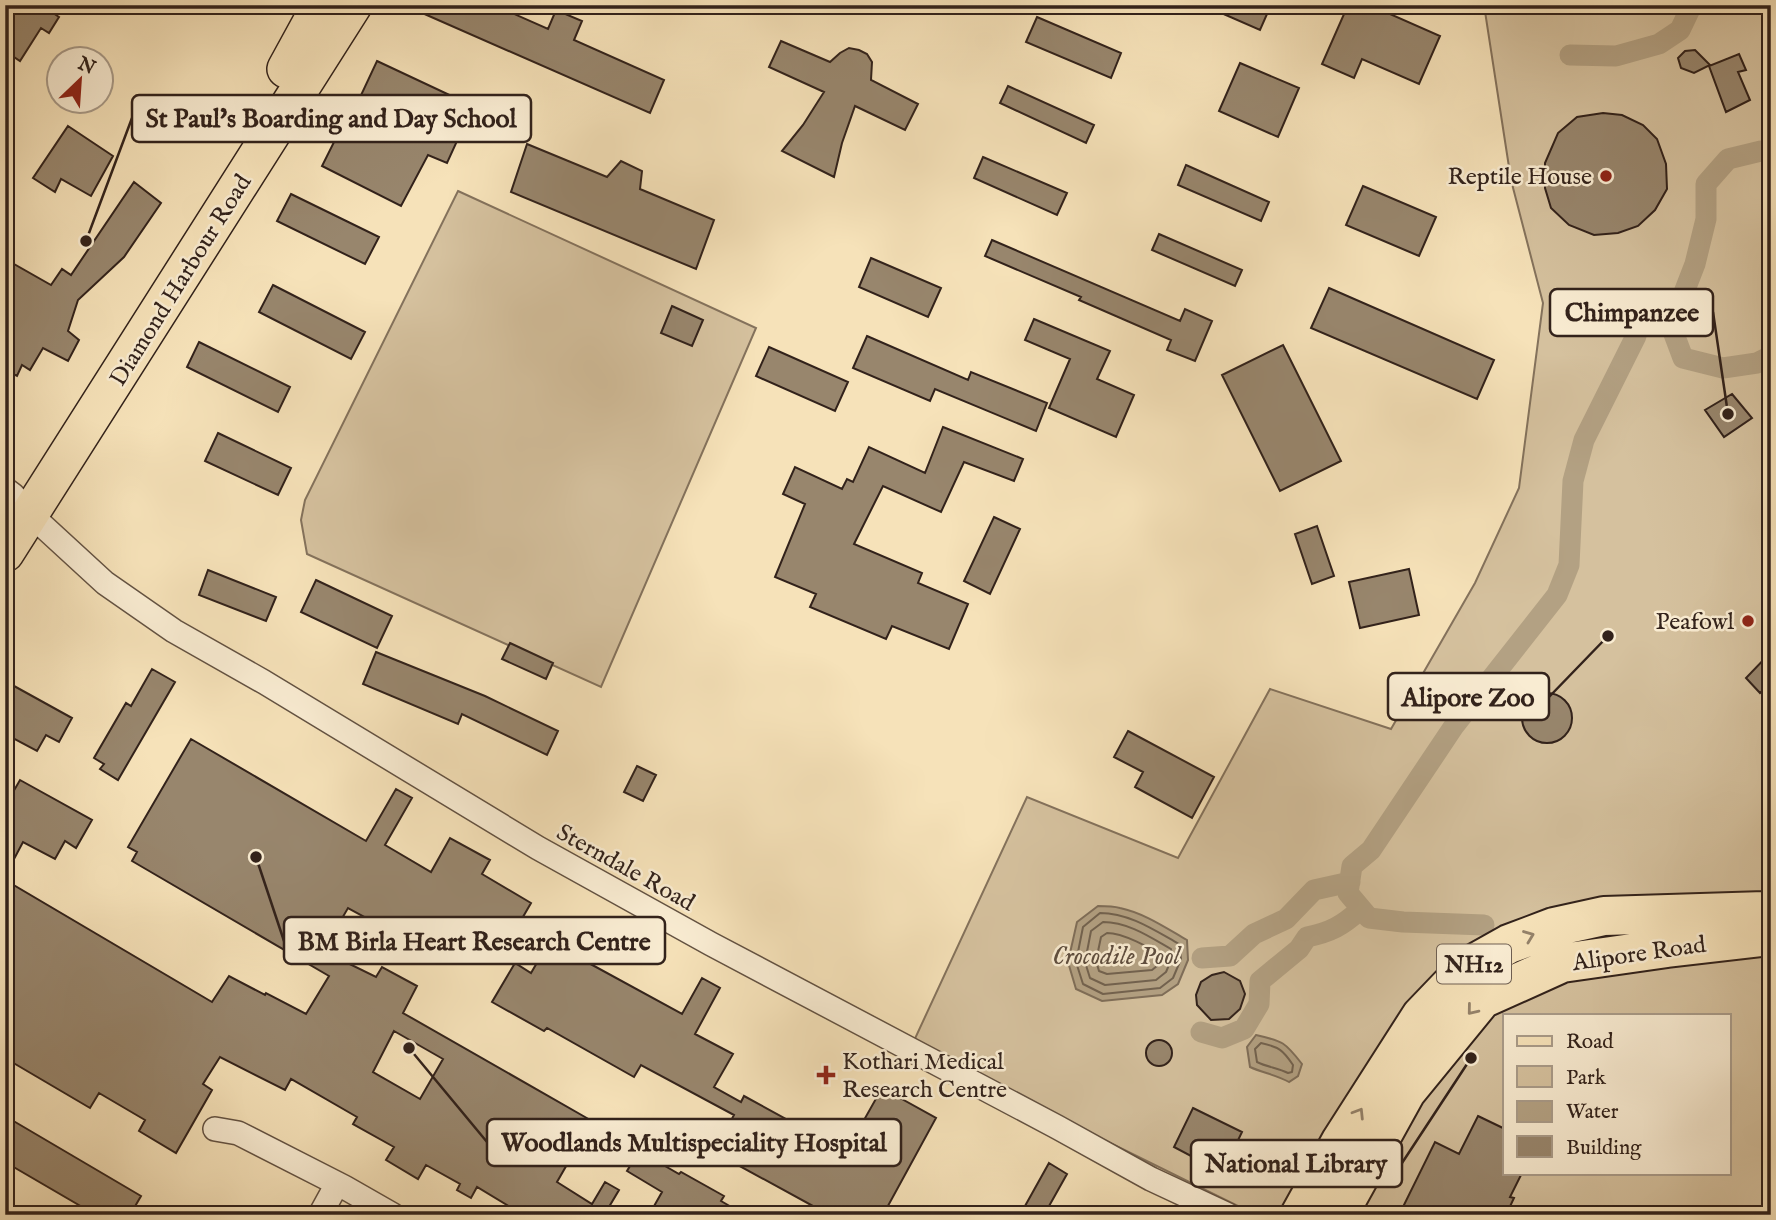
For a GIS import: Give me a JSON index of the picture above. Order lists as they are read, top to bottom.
{
  "streets": {
    "highway": ["Alipore Road", "NH12"],
    "main road": ["Diamond Harbour Road"],
    "street": ["Sterndale Road"]
  },
  "crossings": [
    ["Diamond Harbour Road", "Sterndale Road"]
  ],
  "water": ["Crocodile Pool"],
  "places": {
    "other": [
      "Reptile House",
      "St Paul's Boarding and Day School",
      "Chimpanzee",
      "Peafowl",
      "Alipore Zoo",
      "BM Birla Heart Research Centre",
      "Woodlands Multispeciality Hospital",
      "National Library"
    ],
    "health": ["Kothari Medical Research Centre"]
  },
  "legend": [
    "Road",
    "Park",
    "Water",
    "Building"
  ],
  "north": "top right"
}
